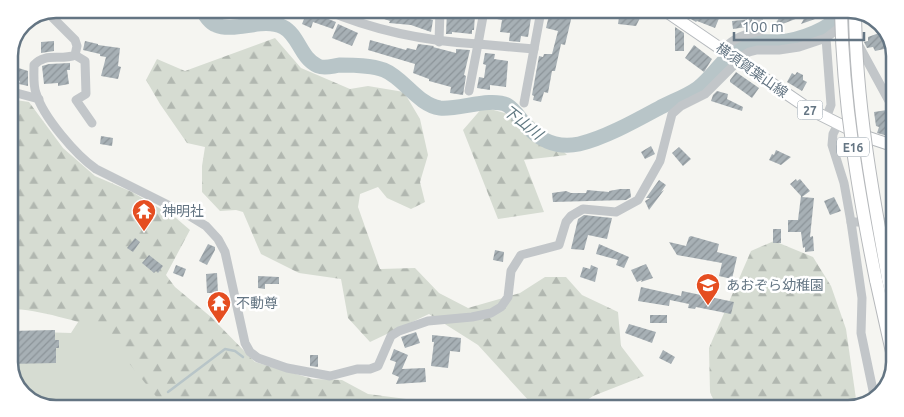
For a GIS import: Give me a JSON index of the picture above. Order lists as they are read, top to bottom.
{
  "streets": {
    "highway": ["E16"],
    "main road": ["横須賀葉山線", "27"]
  },
  "water": ["下山川"],
  "places": {
    "temple": ["神明社", "不動尊"],
    "school or university": ["あおぞら幼稚園"]
  },
  "scale_bar": "100 m"
}
